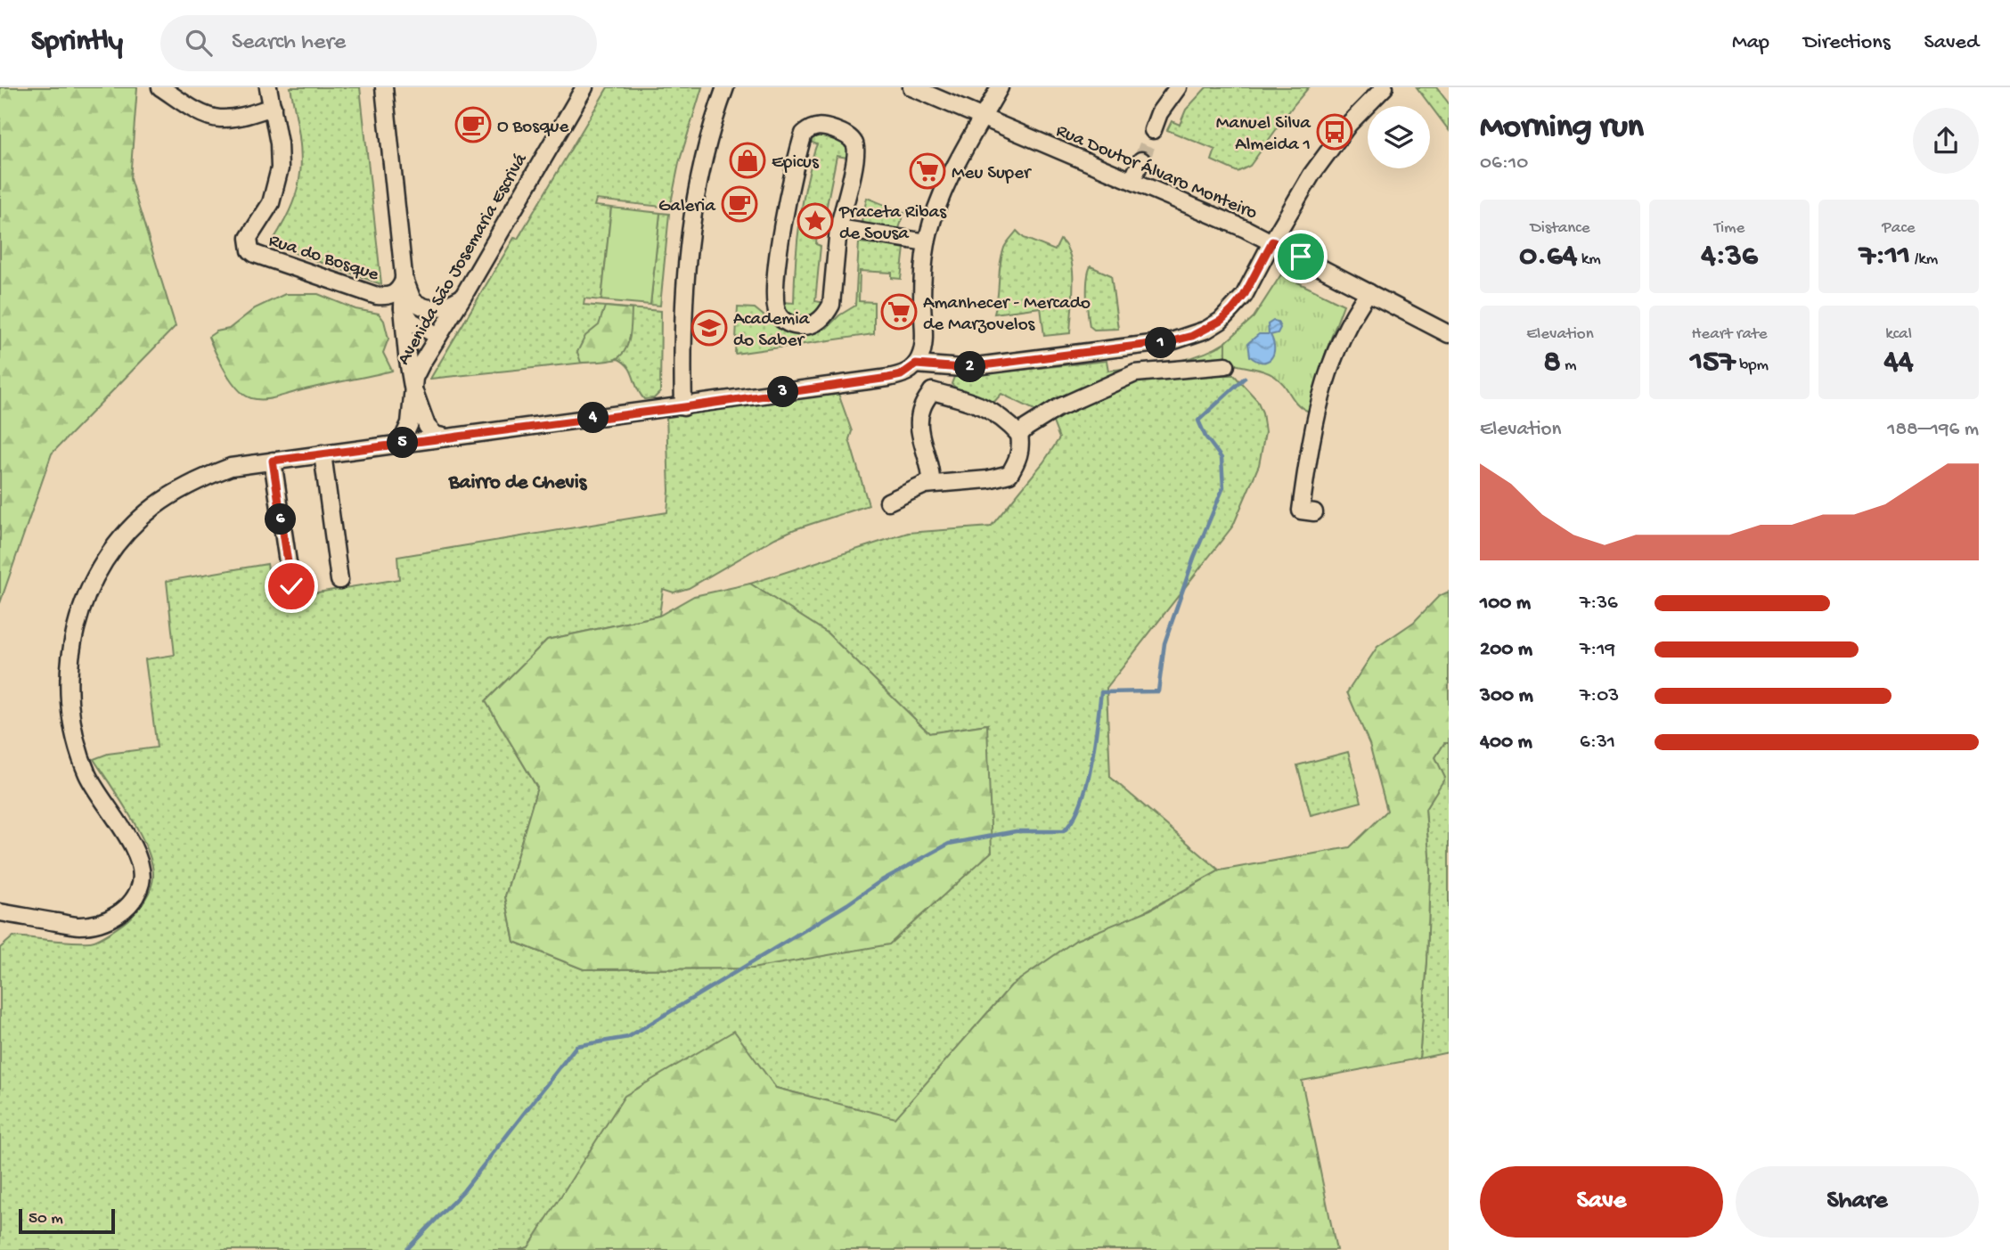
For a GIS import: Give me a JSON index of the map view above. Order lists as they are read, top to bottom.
{
  "streets": {
    "street": ["Rua Doutor Álvaro Monteiro", "Rua do Bosque", "Avenida São Josemaria Escrivá"]
  },
  "districts": ["Bairro de Chevis"],
  "places": {
    "cafe": ["O Bosque", "Galeria"],
    "bus stop": ["Manuel Silva Almeida 1"],
    "shop": ["Epicus"],
    "supermarket": ["Meu Super", "Amanhecer - Mercado de Marzovelos"],
    "place": ["Praceta Ribas de Sousa"],
    "school or university": ["Academia do Saber"]
  },
  "scale_bar": "50 m",
  "page": {
    "header": "Sprintly",
    "search": "Search here",
    "nav": ["Map", "Directions", "Saved"],
    "heading": ["Morning run", "06:10"],
    "stats": [
      ["Distance", "0.64 km"],
      ["Time", "4:36"],
      ["Pace", "7:11 /km"],
      ["Elevation", "8 m"],
      ["Heart rate", "157 bpm"],
      ["kcal", "44"]
    ],
    "pins": [
      "1",
      "2",
      "3",
      "4",
      "5",
      "6"
    ],
    "chart": ["Elevation", "188–196 m"],
    "list": [
      {
        "name": "100 m",
        "note": "7:36"
      },
      {
        "name": "200 m",
        "note": "7:19"
      },
      {
        "name": "300 m",
        "note": "7:03"
      },
      {
        "name": "400 m",
        "note": "6:31"
      }
    ],
    "buttons": ["Save", "Share"],
    "scale": "50 m"
  }
}
